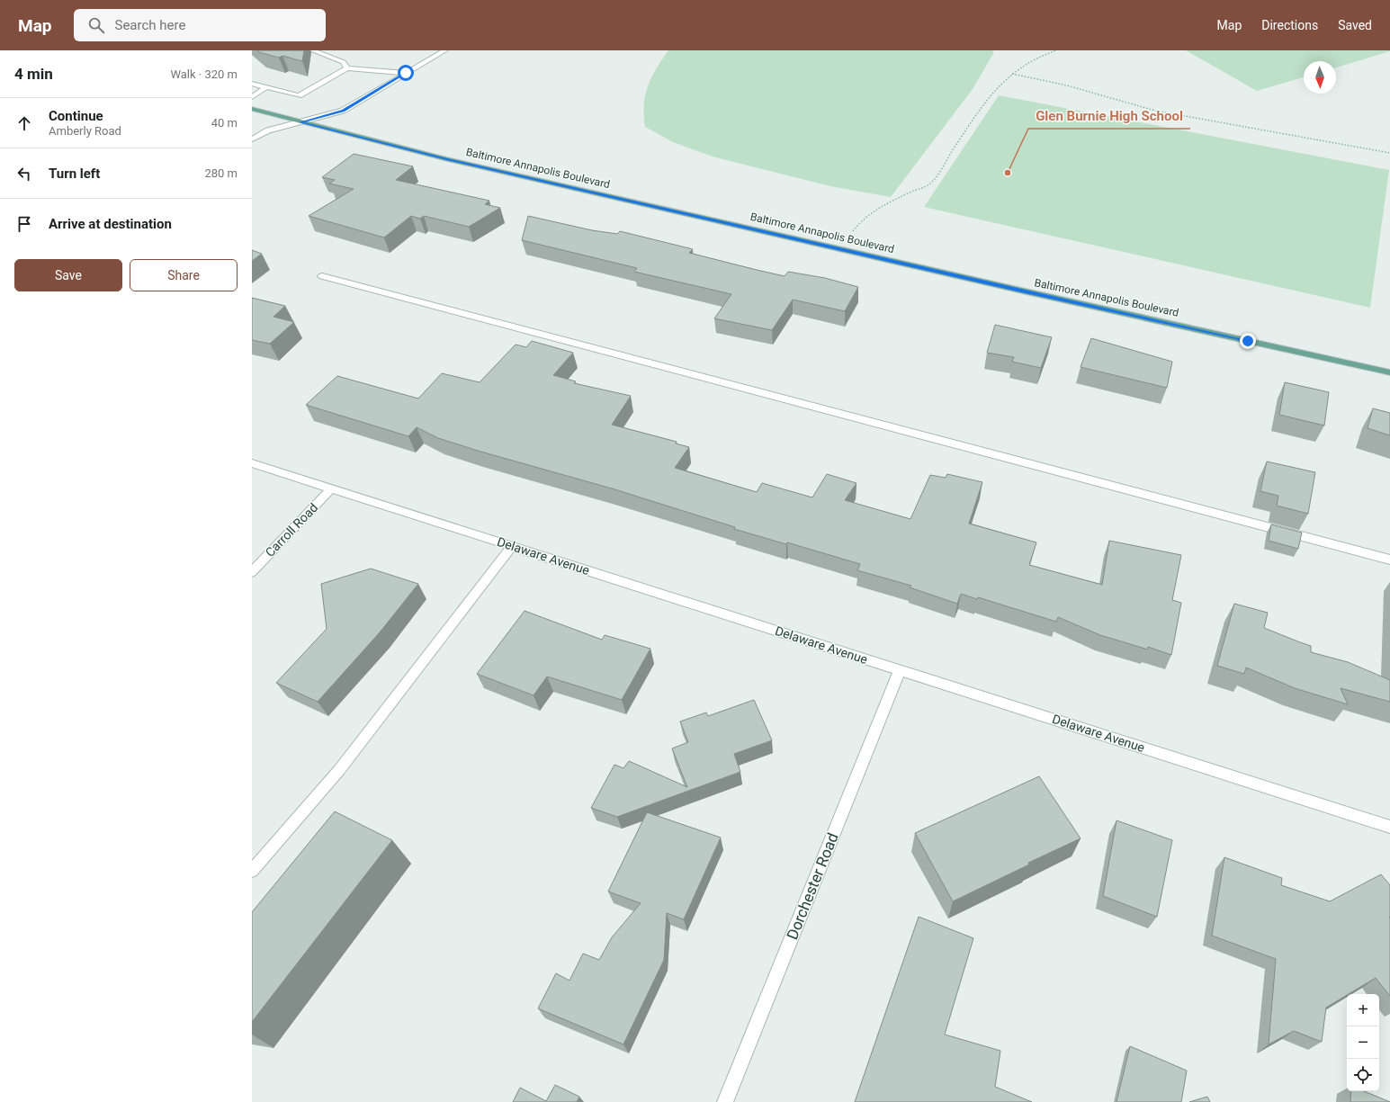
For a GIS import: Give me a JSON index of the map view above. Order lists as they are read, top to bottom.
{
  "streets": {
    "main road": ["Baltimore Annapolis Boulevard"],
    "street": ["Carroll Road", "Delaware Avenue", "Dorchester Road"]
  },
  "crossings": [
    ["Carroll Road", "Delaware Avenue"],
    ["Delaware Avenue", "Dorchester Road"]
  ],
  "places": ["Glen Burnie High School"],
  "north": "bottom",
  "page": {
    "header": "Map",
    "search": "Search here",
    "nav": ["Map", "Directions", "Saved"],
    "heading": ["4 min", "Walk · 320 m"],
    "list": [
      ["Continue", "Amberly Road", "40 m"],
      ["Turn left", "280 m"],
      "Arrive at destination"
    ],
    "buttons": ["Save", "Share"],
    "map_buttons": ["+", "−"]
  }
}
